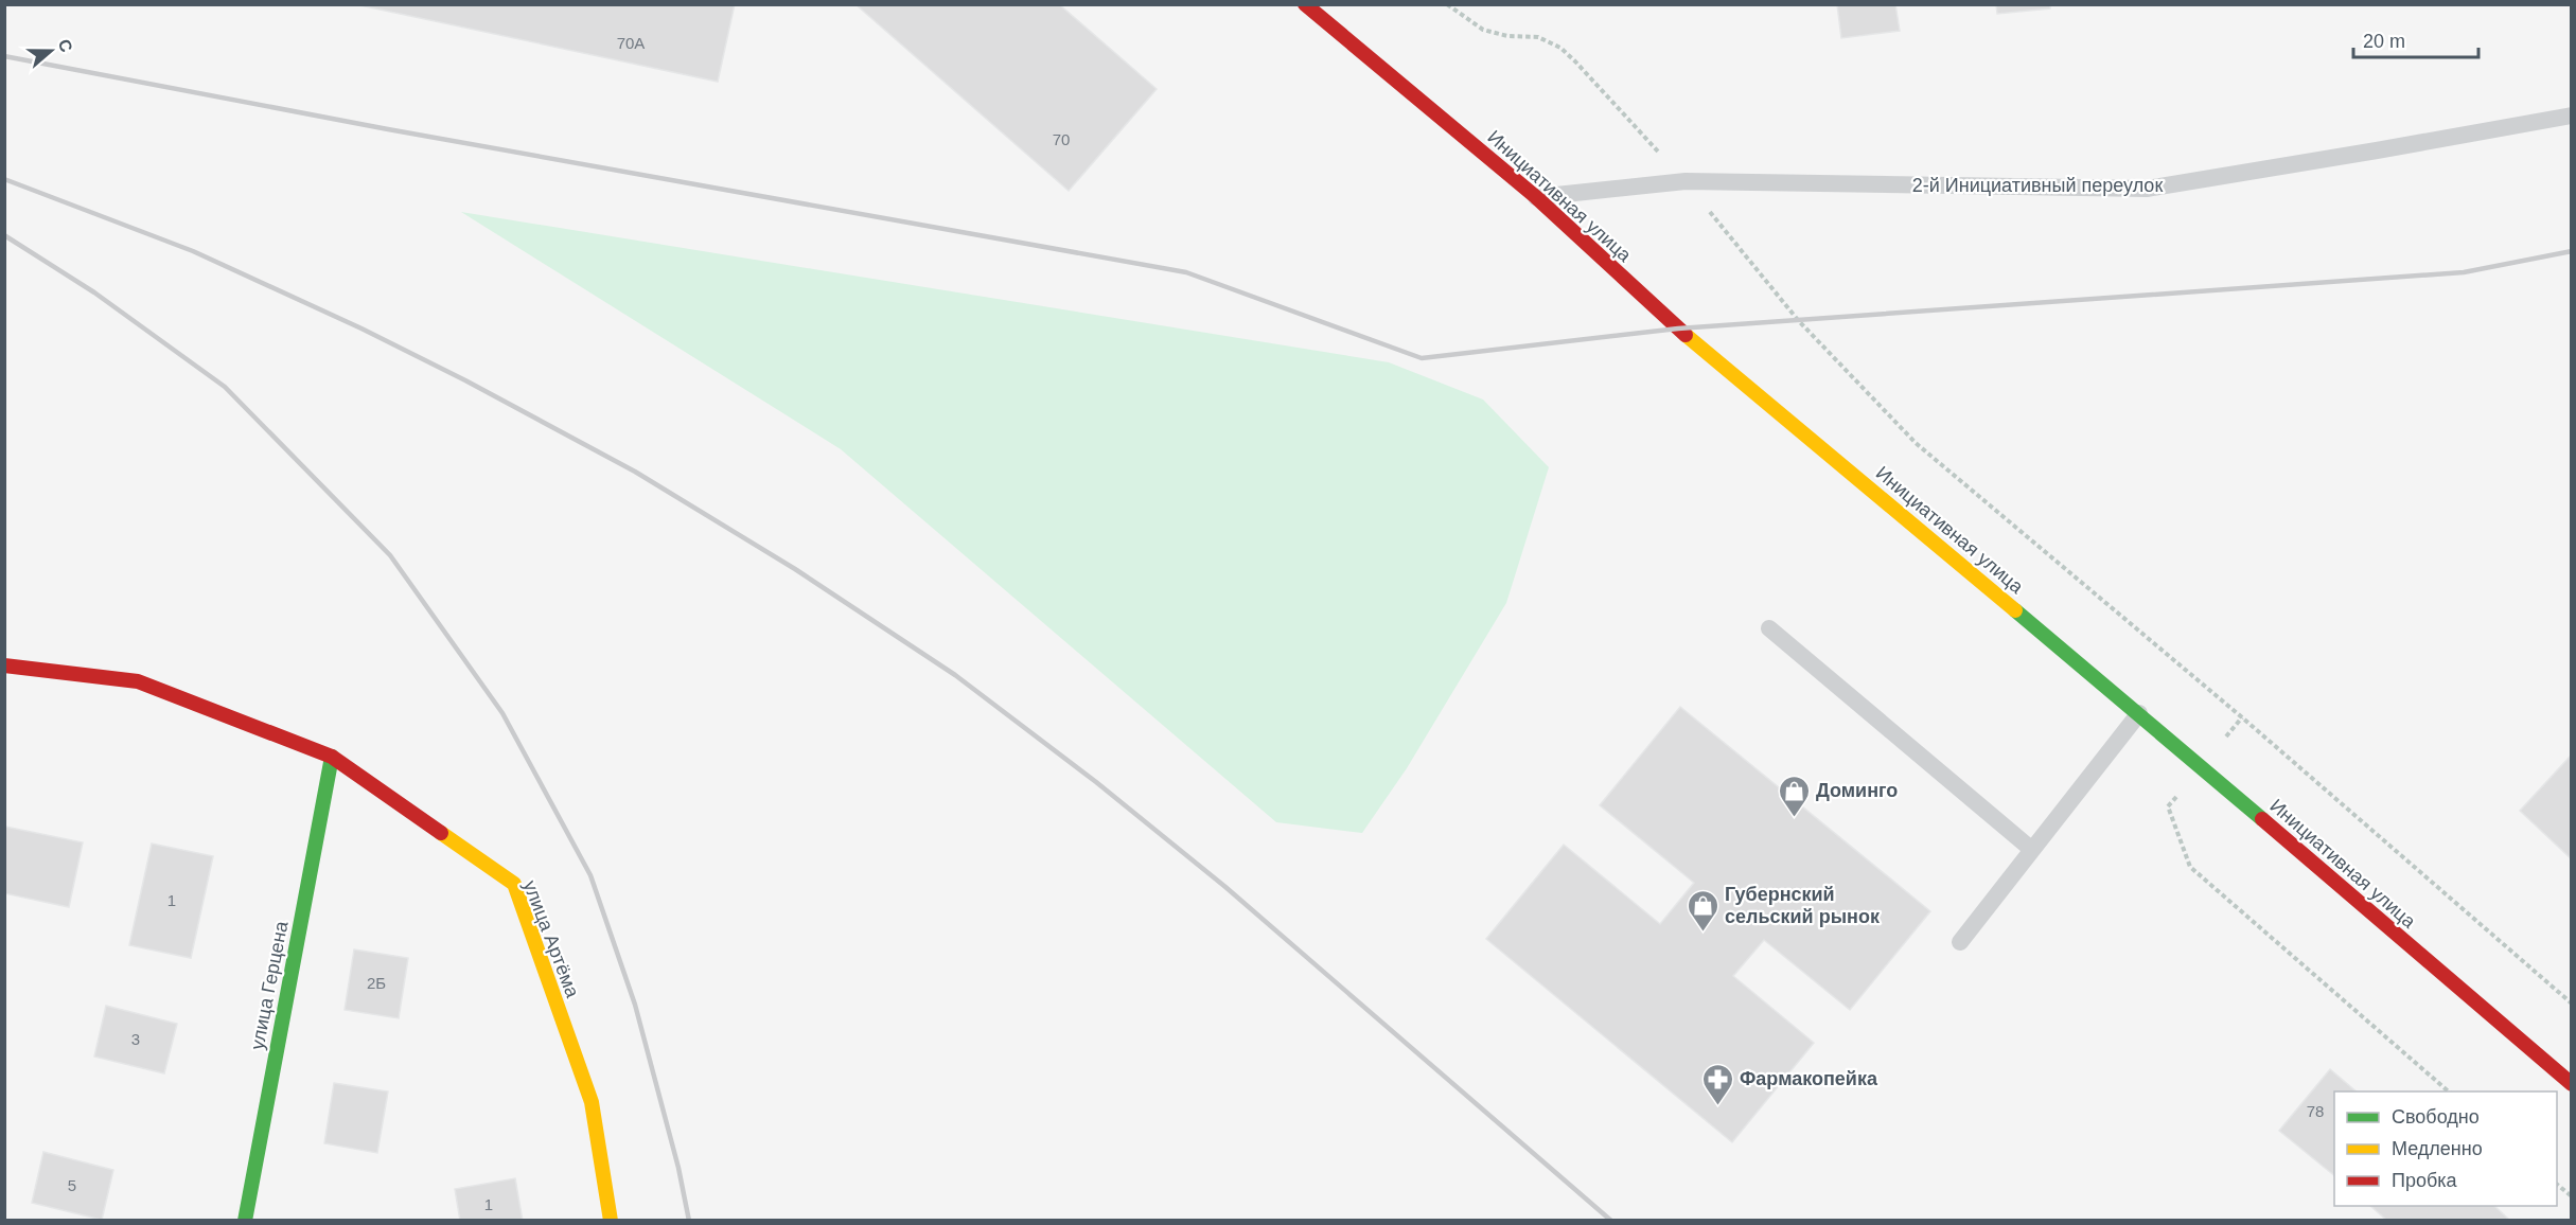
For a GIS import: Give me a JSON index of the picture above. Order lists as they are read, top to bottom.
{
  "streets": {
    "main road": ["Инициативная улица", "улица Артёма", "улица Герцена"],
    "lane": ["2-й Инициативный переулок"]
  },
  "crossings": [
    ["2-й Инициативный переулок", "Инициативная улица"],
    ["улица Артёма", "улица Герцена"]
  ],
  "places": {
    "shop": ["Доминго", "Губернский сельский рынок"],
    "pharmacy": ["Фармакопейка"]
  },
  "house_numbers": [
    "70А",
    "70",
    "1",
    "2Б",
    "3",
    "78",
    "5",
    "1"
  ],
  "legend": ["Свободно", "Медленно", "Пробка"],
  "scale_bar": "20 m",
  "north": "right"
}
